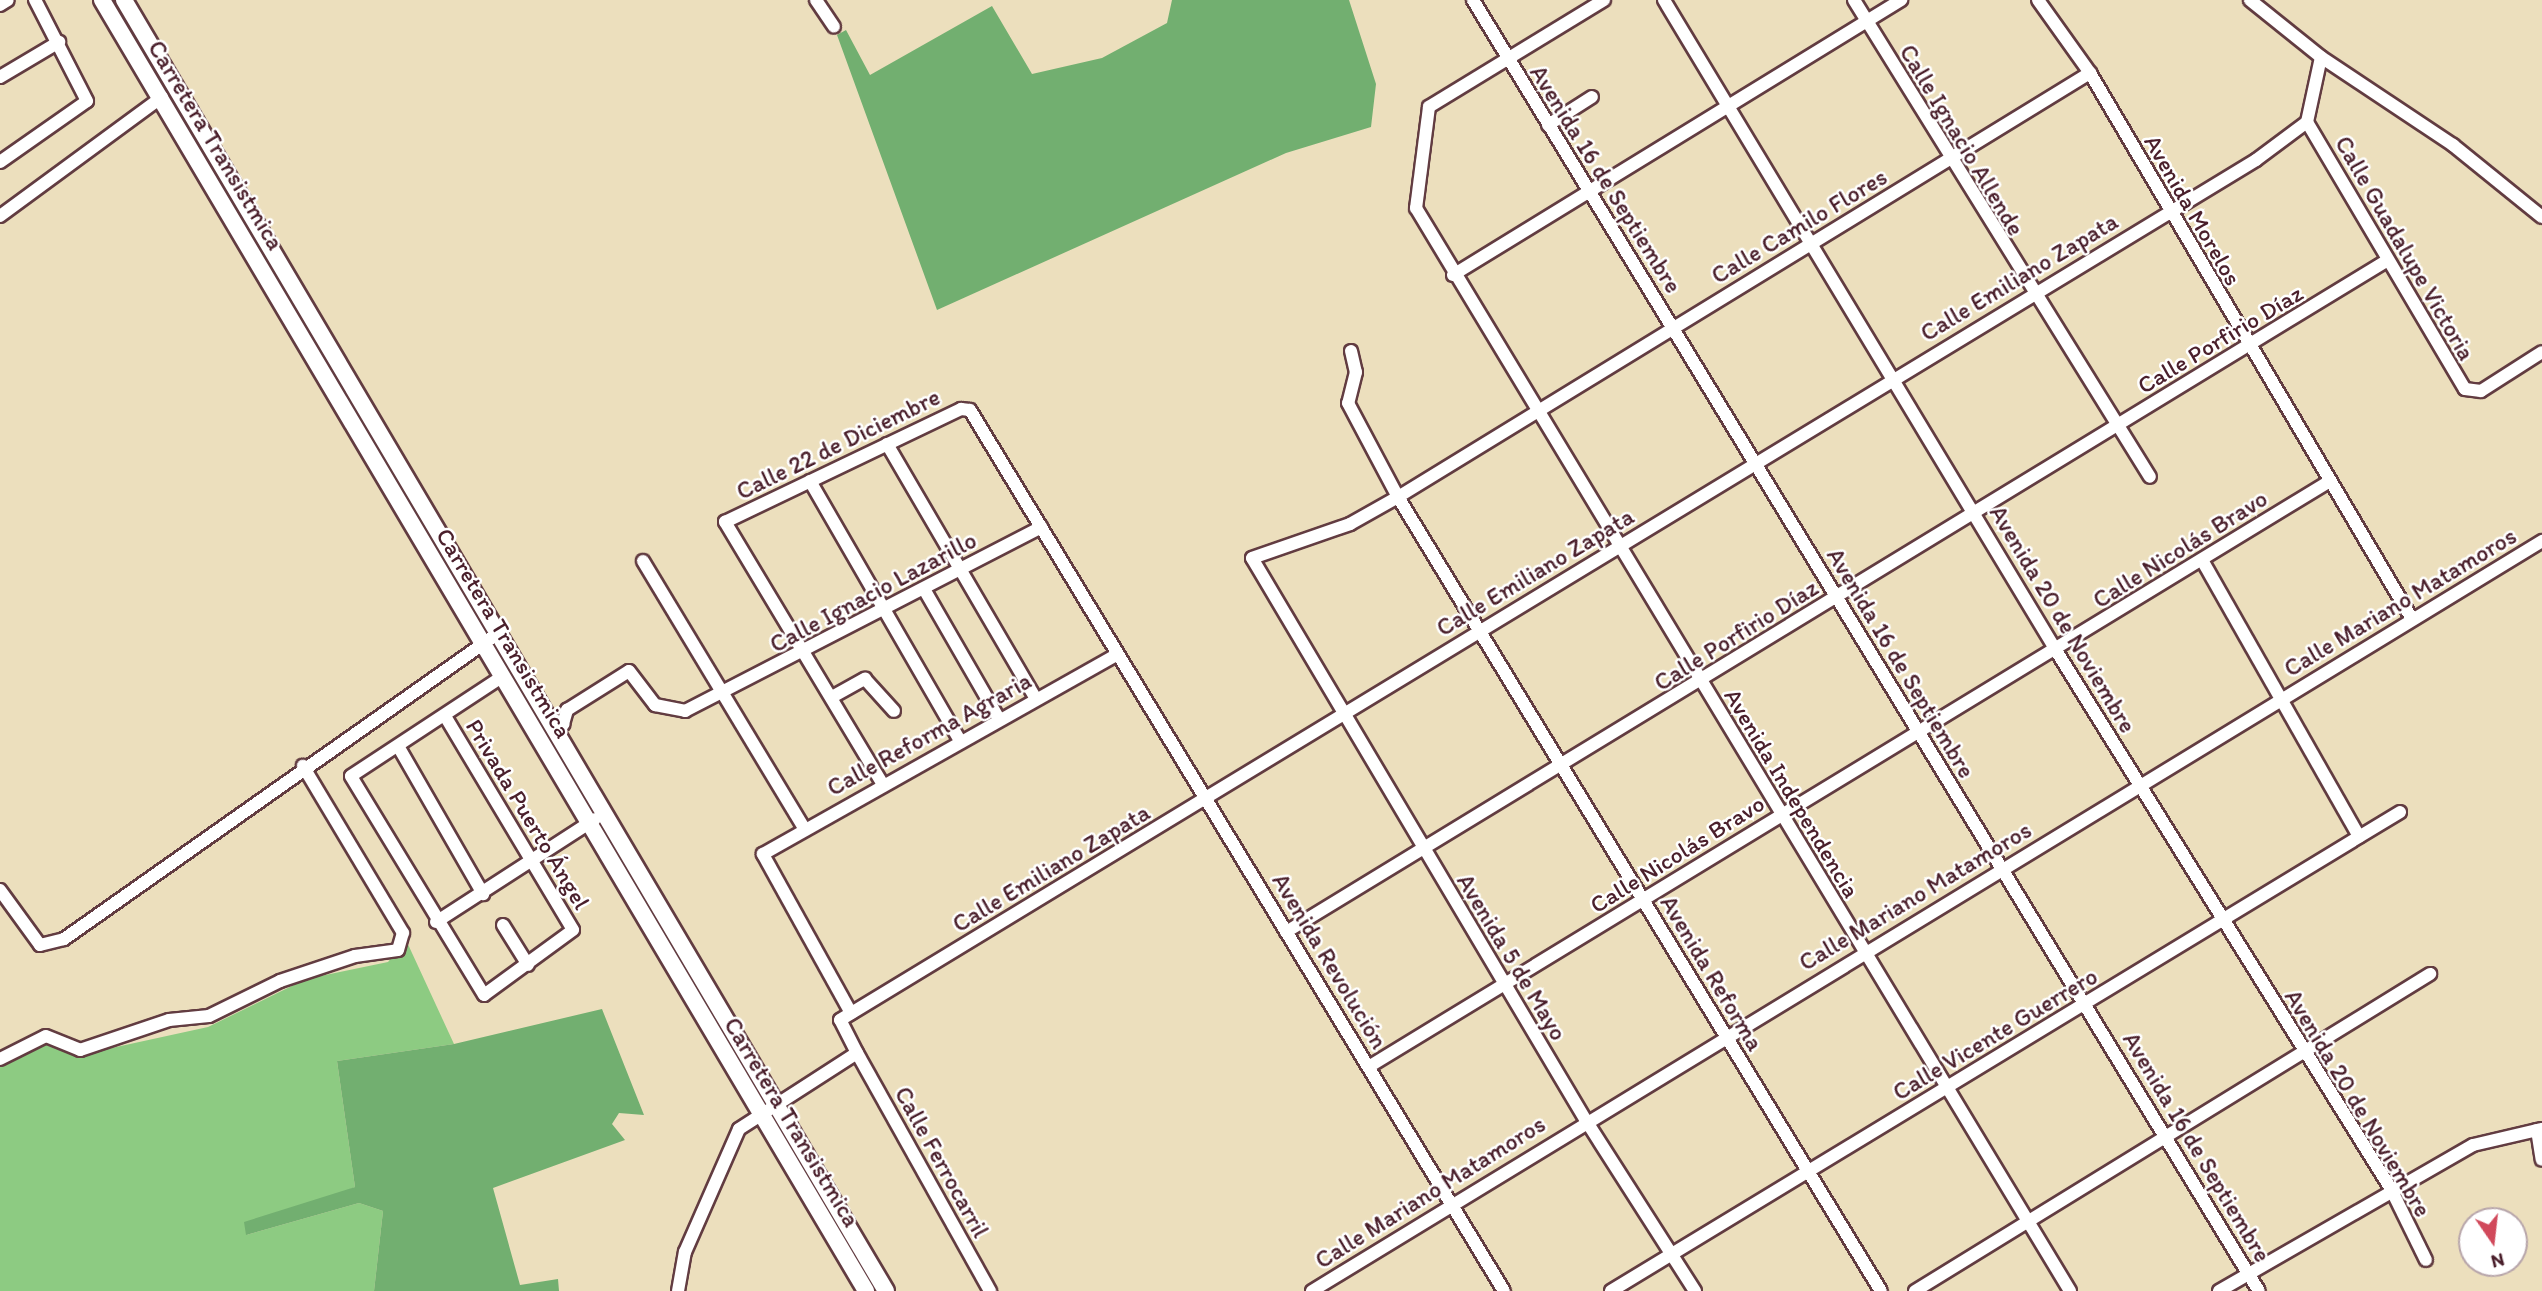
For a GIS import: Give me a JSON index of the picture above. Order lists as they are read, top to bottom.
{
  "streets": {
    "main road": ["Carretera Transistmica"],
    "street": [
      "Calle Ignacio Allende",
      "Avenida 16 de Septiembre",
      "Avenida Morelos",
      "Calle Camilo Flores",
      "Calle Guadalupe Victoria",
      "Calle Emiliano Zapata",
      "Calle Porfirio Díaz",
      "Calle 22 de Diciembre",
      "Calle Nicolás Bravo",
      "Calle Ignacio Lazarillo",
      "Calle Mariano Matamoros",
      "Avenida 20 de Noviembre",
      "Calle Reforma Agraria",
      "Avenida Independencia",
      "Privada Puerto Ángel",
      "Avenida 5 de Mayo",
      "Avenida Revolución",
      "Avenida Reforma",
      "Calle Vicente Guerrero",
      "Calle Ferrocarril"
    ]
  },
  "crossings": [
    ["Calle Ignacio Allende", "Calle Camilo Flores"],
    ["Calle Ignacio Allende", "Calle Emiliano Zapata"],
    ["Calle Ignacio Allende", "Calle Porfirio Díaz"],
    ["Carretera Transistmica", "Calle Ignacio Lazarillo"],
    ["Avenida 16 de Septiembre", "Calle Camilo Flores"],
    ["Avenida 16 de Septiembre", "Calle Emiliano Zapata"],
    ["Avenida 16 de Septiembre", "Calle Porfirio Díaz"],
    ["Avenida 16 de Septiembre", "Calle Nicolás Bravo"],
    ["Avenida 16 de Septiembre", "Calle Mariano Matamoros"],
    ["Avenida 16 de Septiembre", "Avenida Independencia"],
    ["Avenida 16 de Septiembre", "Calle Vicente Guerrero"],
    ["Avenida Morelos", "Calle Camilo Flores"],
    ["Avenida Morelos", "Calle Emiliano Zapata"],
    ["Avenida Morelos", "Calle Porfirio Díaz"],
    ["Avenida Morelos", "Calle Nicolás Bravo"],
    ["Avenida Morelos", "Calle Mariano Matamoros"],
    ["Calle Camilo Flores", "Avenida 20 de Noviembre"],
    ["Calle Camilo Flores", "Avenida Independencia"],
    ["Calle Camilo Flores", "Avenida 5 de Mayo"],
    ["Calle Camilo Flores", "Avenida Reforma"],
    ["Calle Guadalupe Victoria", "Calle Emiliano Zapata"],
    ["Calle Guadalupe Victoria", "Calle Porfirio Díaz"],
    ["Calle Emiliano Zapata", "Avenida 20 de Noviembre"],
    ["Calle Emiliano Zapata", "Calle Reforma Agraria"],
    ["Calle Emiliano Zapata", "Avenida Independencia"],
    ["Calle Emiliano Zapata", "Avenida 5 de Mayo"],
    ["Calle Emiliano Zapata", "Avenida Revolución"],
    ["Calle Emiliano Zapata", "Avenida Reforma"],
    ["Calle Porfirio Díaz", "Avenida 20 de Noviembre"],
    ["Calle Porfirio Díaz", "Avenida Independencia"],
    ["Calle Porfirio Díaz", "Avenida 5 de Mayo"],
    ["Calle Porfirio Díaz", "Avenida Revolución"],
    ["Calle Porfirio Díaz", "Avenida Reforma"],
    ["Calle 22 de Diciembre", "Calle Ignacio Lazarillo"],
    ["Calle 22 de Diciembre", "Avenida Revolución"],
    ["Calle Nicolás Bravo", "Avenida 20 de Noviembre"],
    ["Calle Nicolás Bravo", "Avenida Independencia"],
    ["Calle Nicolás Bravo", "Avenida 5 de Mayo"],
    ["Calle Nicolás Bravo", "Avenida Revolución"],
    ["Calle Nicolás Bravo", "Avenida Reforma"],
    ["Calle Ignacio Lazarillo", "Avenida Revolución"],
    ["Calle Mariano Matamoros", "Avenida 20 de Noviembre"],
    ["Calle Mariano Matamoros", "Avenida Independencia"],
    ["Calle Mariano Matamoros", "Avenida 5 de Mayo"],
    ["Calle Mariano Matamoros", "Avenida Revolución"],
    ["Calle Mariano Matamoros", "Avenida Reforma"],
    ["Avenida 20 de Noviembre", "Calle Vicente Guerrero"],
    ["Calle Reforma Agraria", "Avenida Revolución"],
    ["Avenida Independencia", "Calle Vicente Guerrero"],
    ["Avenida 5 de Mayo", "Calle Vicente Guerrero"],
    ["Avenida Reforma", "Calle Vicente Guerrero"]
  ],
  "north": "bottom"
}
